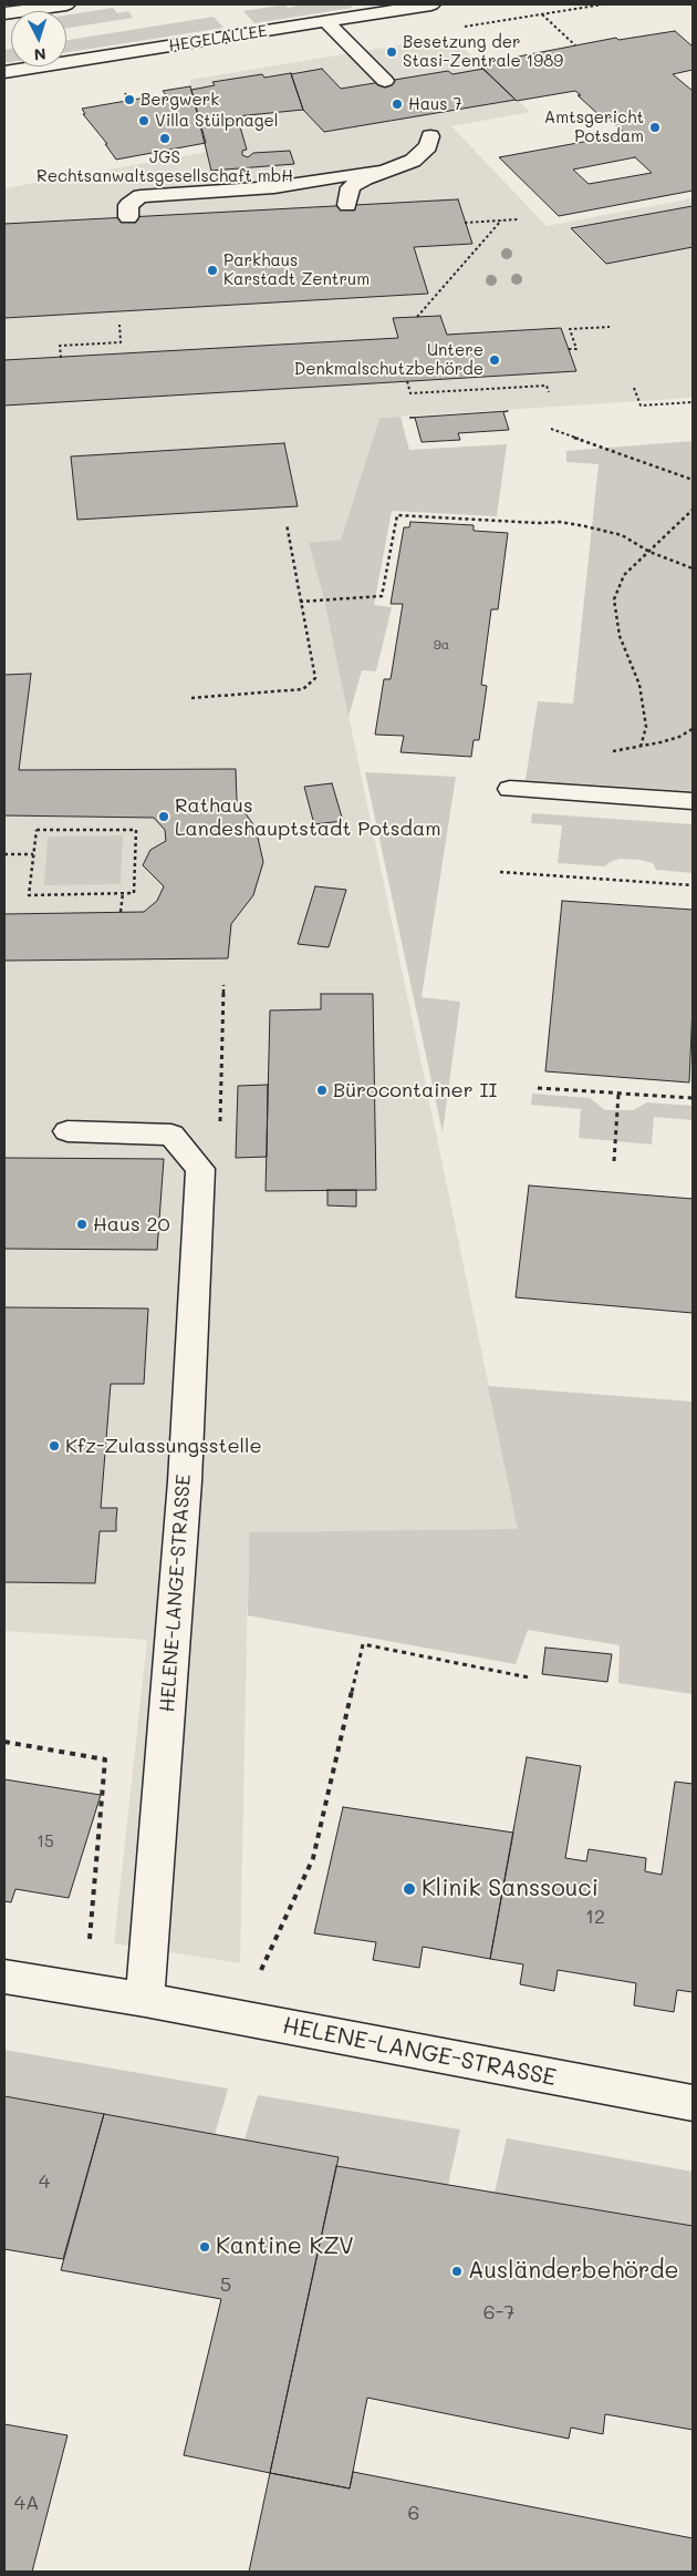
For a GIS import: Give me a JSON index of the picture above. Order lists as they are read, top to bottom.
{
  "streets": {
    "street": ["HEGELALLEE", "HELENE-LANGE-STRASSE"]
  },
  "places": [
    "Besetzung der Stasi-Zentrale 1989",
    "Bergwerk",
    "Haus 7",
    "Villa Stülpnagel",
    "Amtsgericht Potsdam",
    "JGS Rechtsanwaltsgesellschaft mbH",
    "Parkhaus Karstadt Zentrum",
    "Untere Denkmalschutzbehörde",
    "Rathaus Landeshauptstadt Potsdam",
    "Bürocontainer II",
    "Haus 20",
    "Kfz-Zulassungsstelle",
    "Klinik Sanssouci",
    "Kantine KZV",
    "Ausländerbehörde"
  ],
  "house_numbers": [
    "9a",
    "15",
    "12",
    "4",
    "5",
    "6-7",
    "4A",
    "6"
  ],
  "north": "bottom"
}
